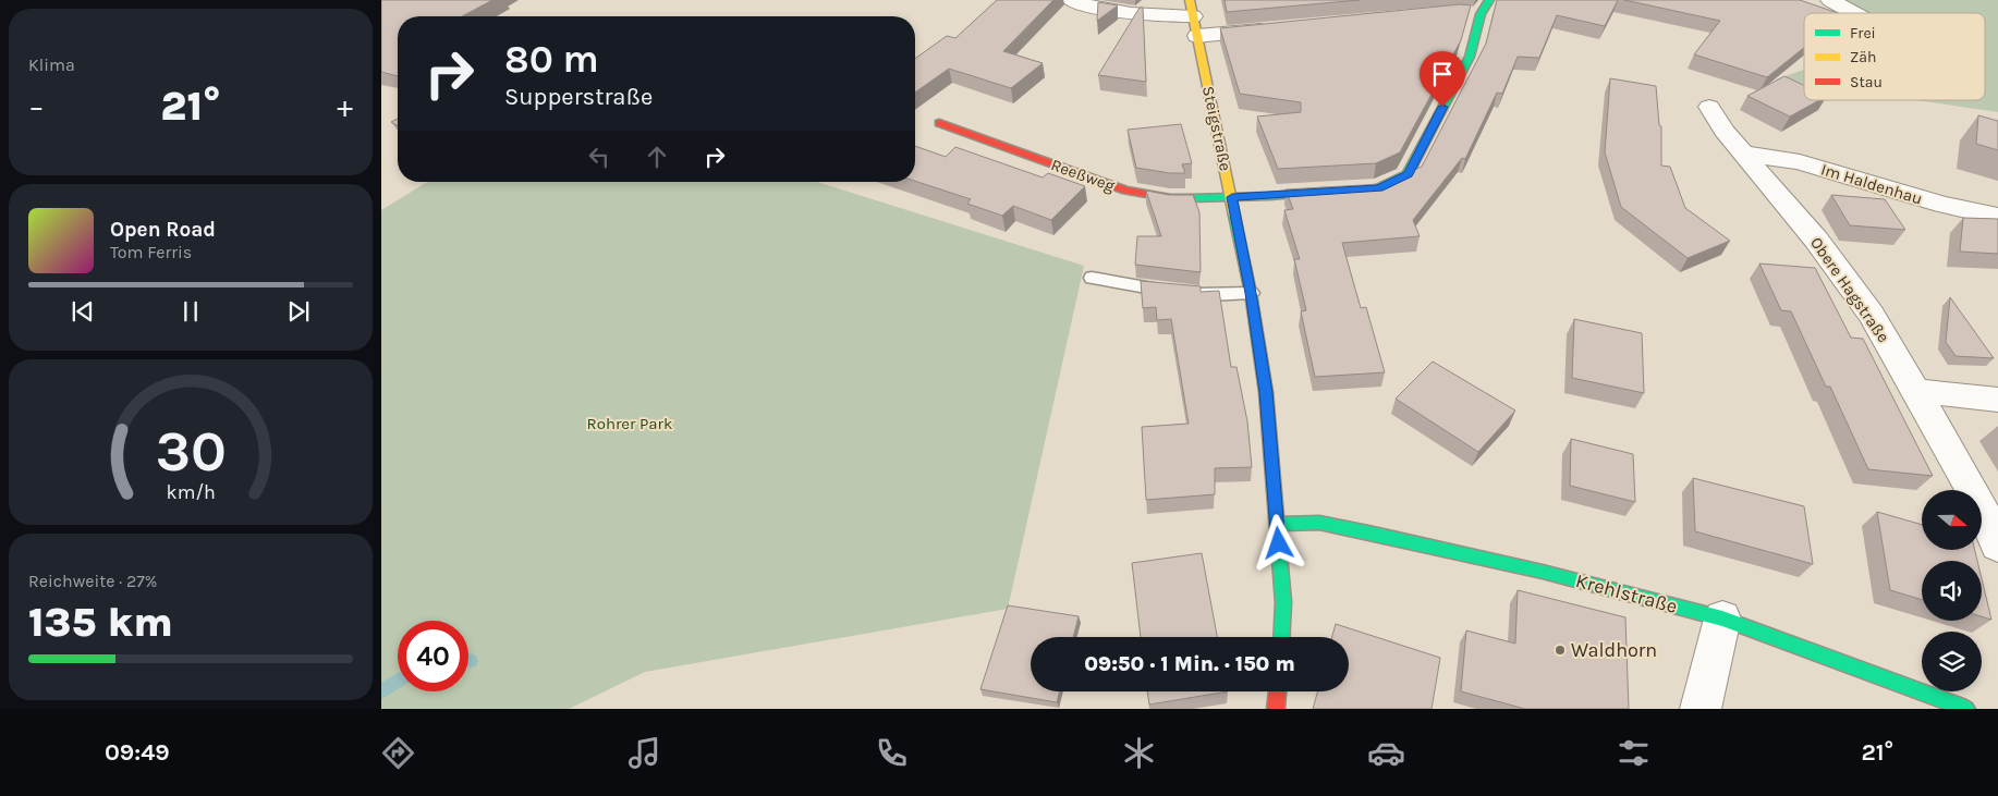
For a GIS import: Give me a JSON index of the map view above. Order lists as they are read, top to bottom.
{
  "streets": {
    "street": [
      "Steigstraße",
      "Reeßweg",
      "Im Haldenhau",
      "Obere Hagstraße",
      "Krehlstraße"
    ]
  },
  "crossings": [
    ["Steigstraße", "Reeßweg"],
    ["Steigstraße", "Krehlstraße"],
    ["Im Haldenhau", "Obere Hagstraße"]
  ],
  "parks": ["Rohrer Park"],
  "places": ["Waldhorn"],
  "legend": ["Frei", "Zäh", "Stau"],
  "north": "right",
  "page": {
    "tile": [
      "Klima",
      ["Reichweite · 27%", "135 km"]
    ],
    "turn": ["80 m", "Supperstraße"],
    "heat": ["−", "21°", "+"],
    "song": ["Open Road", "Tom Ferris"],
    "limit": "40",
    "trip": "09:50 · 1 Min. · 150 m",
    "tabs": ["09:49", "21°"],
    "gauge": ["30", "km/h"]
  }
}
